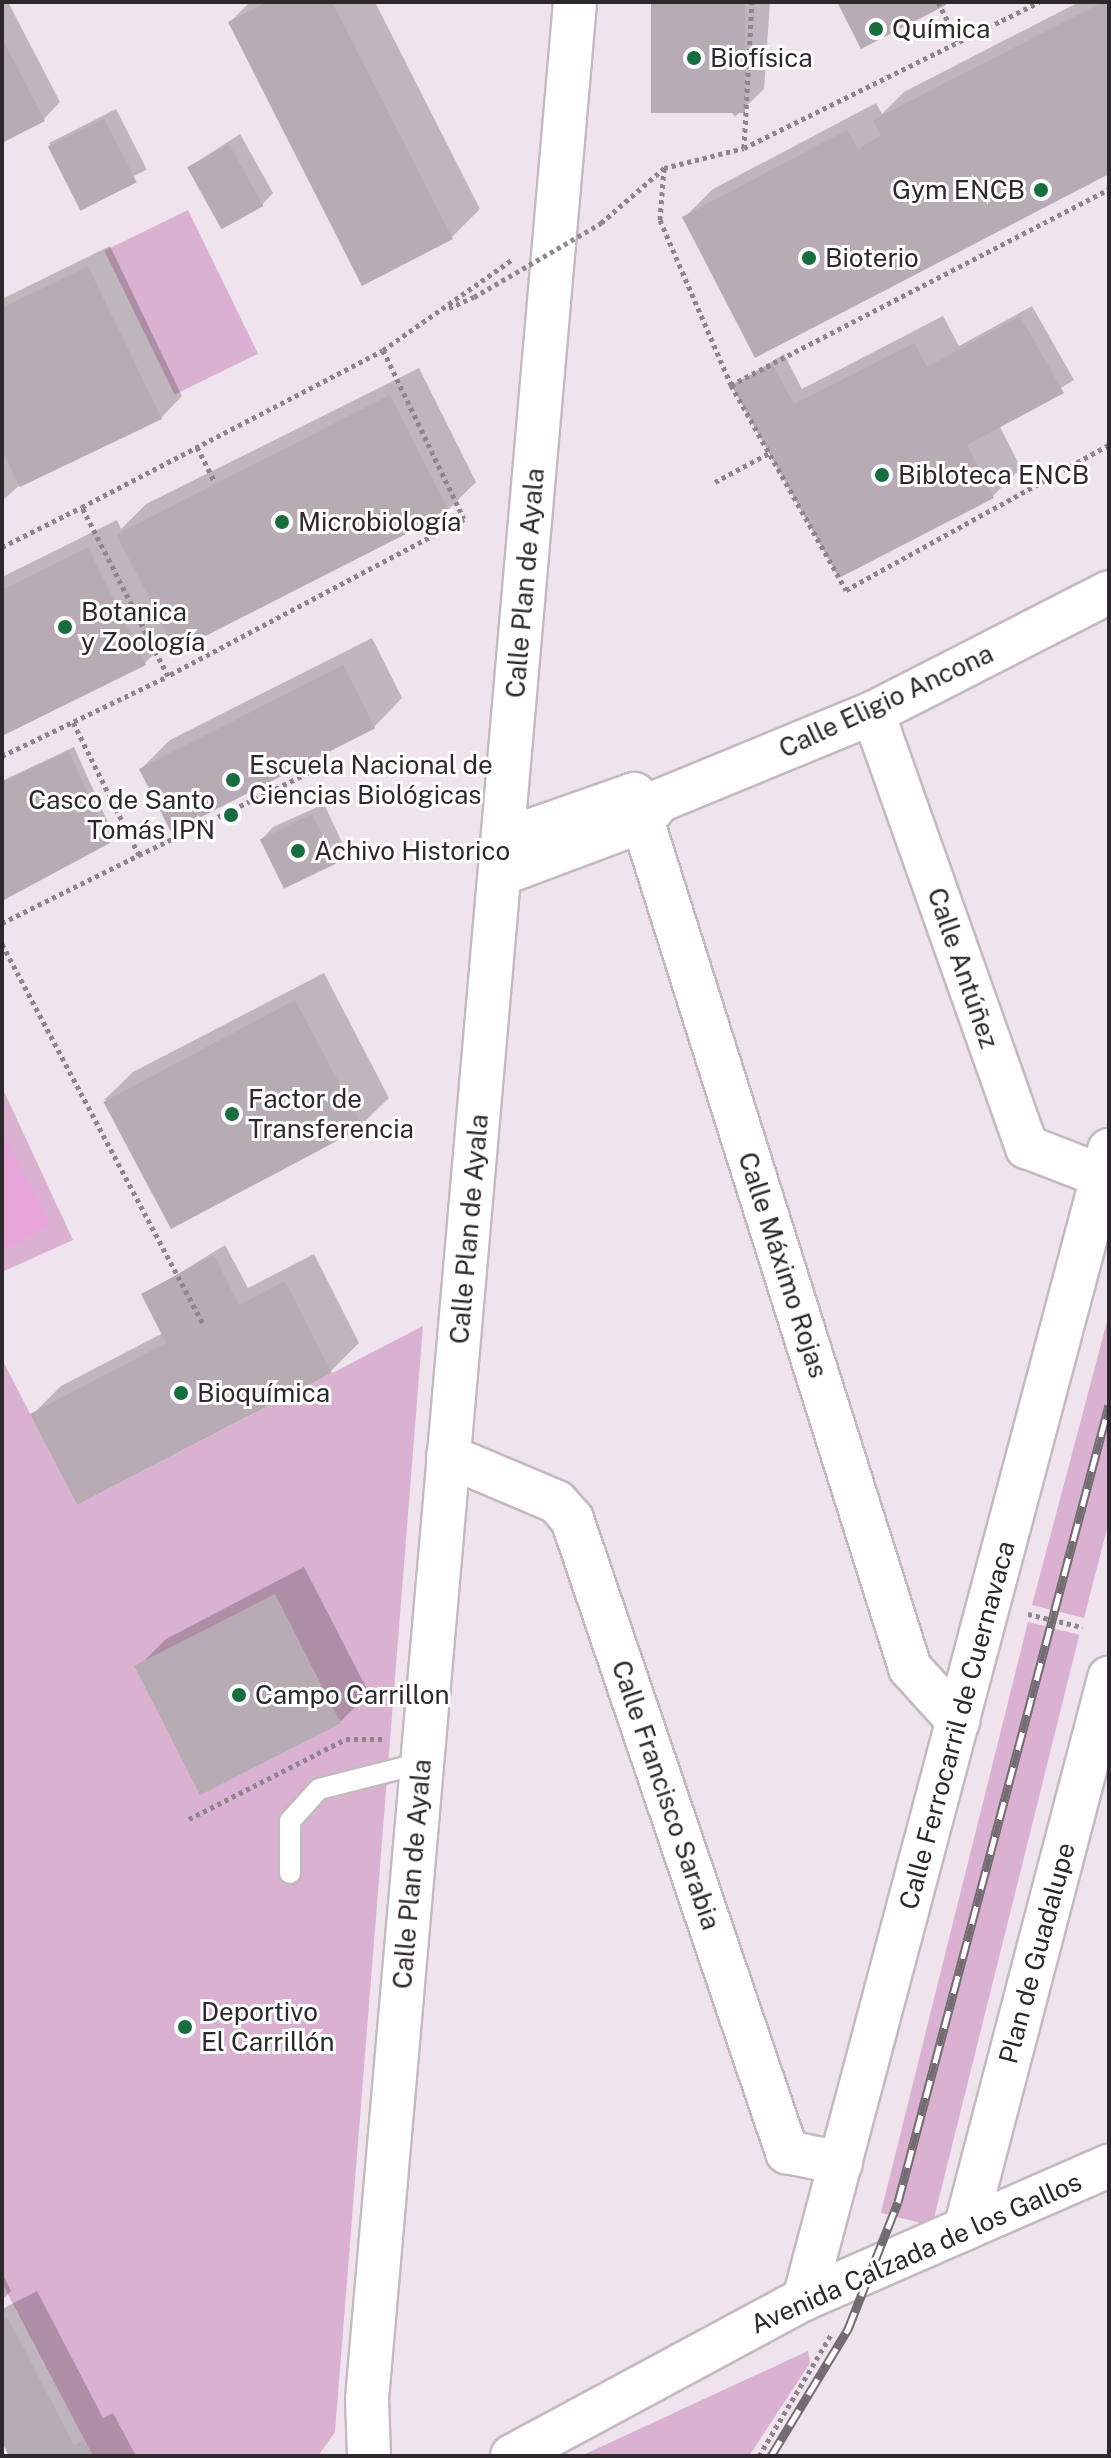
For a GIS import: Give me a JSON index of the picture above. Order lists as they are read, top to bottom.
{
  "streets": {
    "street": [
      "Calle Plan de Ayala",
      "Calle Eligio Ancona",
      "Calle Antúñez",
      "Calle Máximo Rojas",
      "Calle Ferrocarril de Cuernavaca",
      "Calle Francisco Sarabia",
      "Plan de Guadalupe",
      "Avenida Calzada de los Gallos"
    ]
  },
  "crossings": [
    ["Calle Plan de Ayala", "Calle Eligio Ancona"],
    ["Calle Plan de Ayala", "Calle Francisco Sarabia"],
    ["Calle Eligio Ancona", "Calle Antúñez"],
    ["Calle Eligio Ancona", "Calle Máximo Rojas"],
    ["Calle Antúñez", "Calle Ferrocarril de Cuernavaca"],
    ["Calle Máximo Rojas", "Calle Ferrocarril de Cuernavaca"],
    ["Calle Ferrocarril de Cuernavaca", "Calle Francisco Sarabia"],
    ["Calle Ferrocarril de Cuernavaca", "Avenida Calzada de los Gallos"],
    ["Plan de Guadalupe", "Avenida Calzada de los Gallos"]
  ],
  "places": [
    "Química",
    "Biofísica",
    "Gym ENCB",
    "Bioterio",
    "Bibloteca ENCB",
    "Microbiología",
    "Botanica y Zoología",
    "Escuela Nacional de Ciencias Biológicas",
    "Casco de Santo Tomás IPN",
    "Achivo Historico",
    "Factor de Transferencia",
    "Bioquímica",
    "Campo Carrillon",
    "Deportivo El Carrillón"
  ]
}
